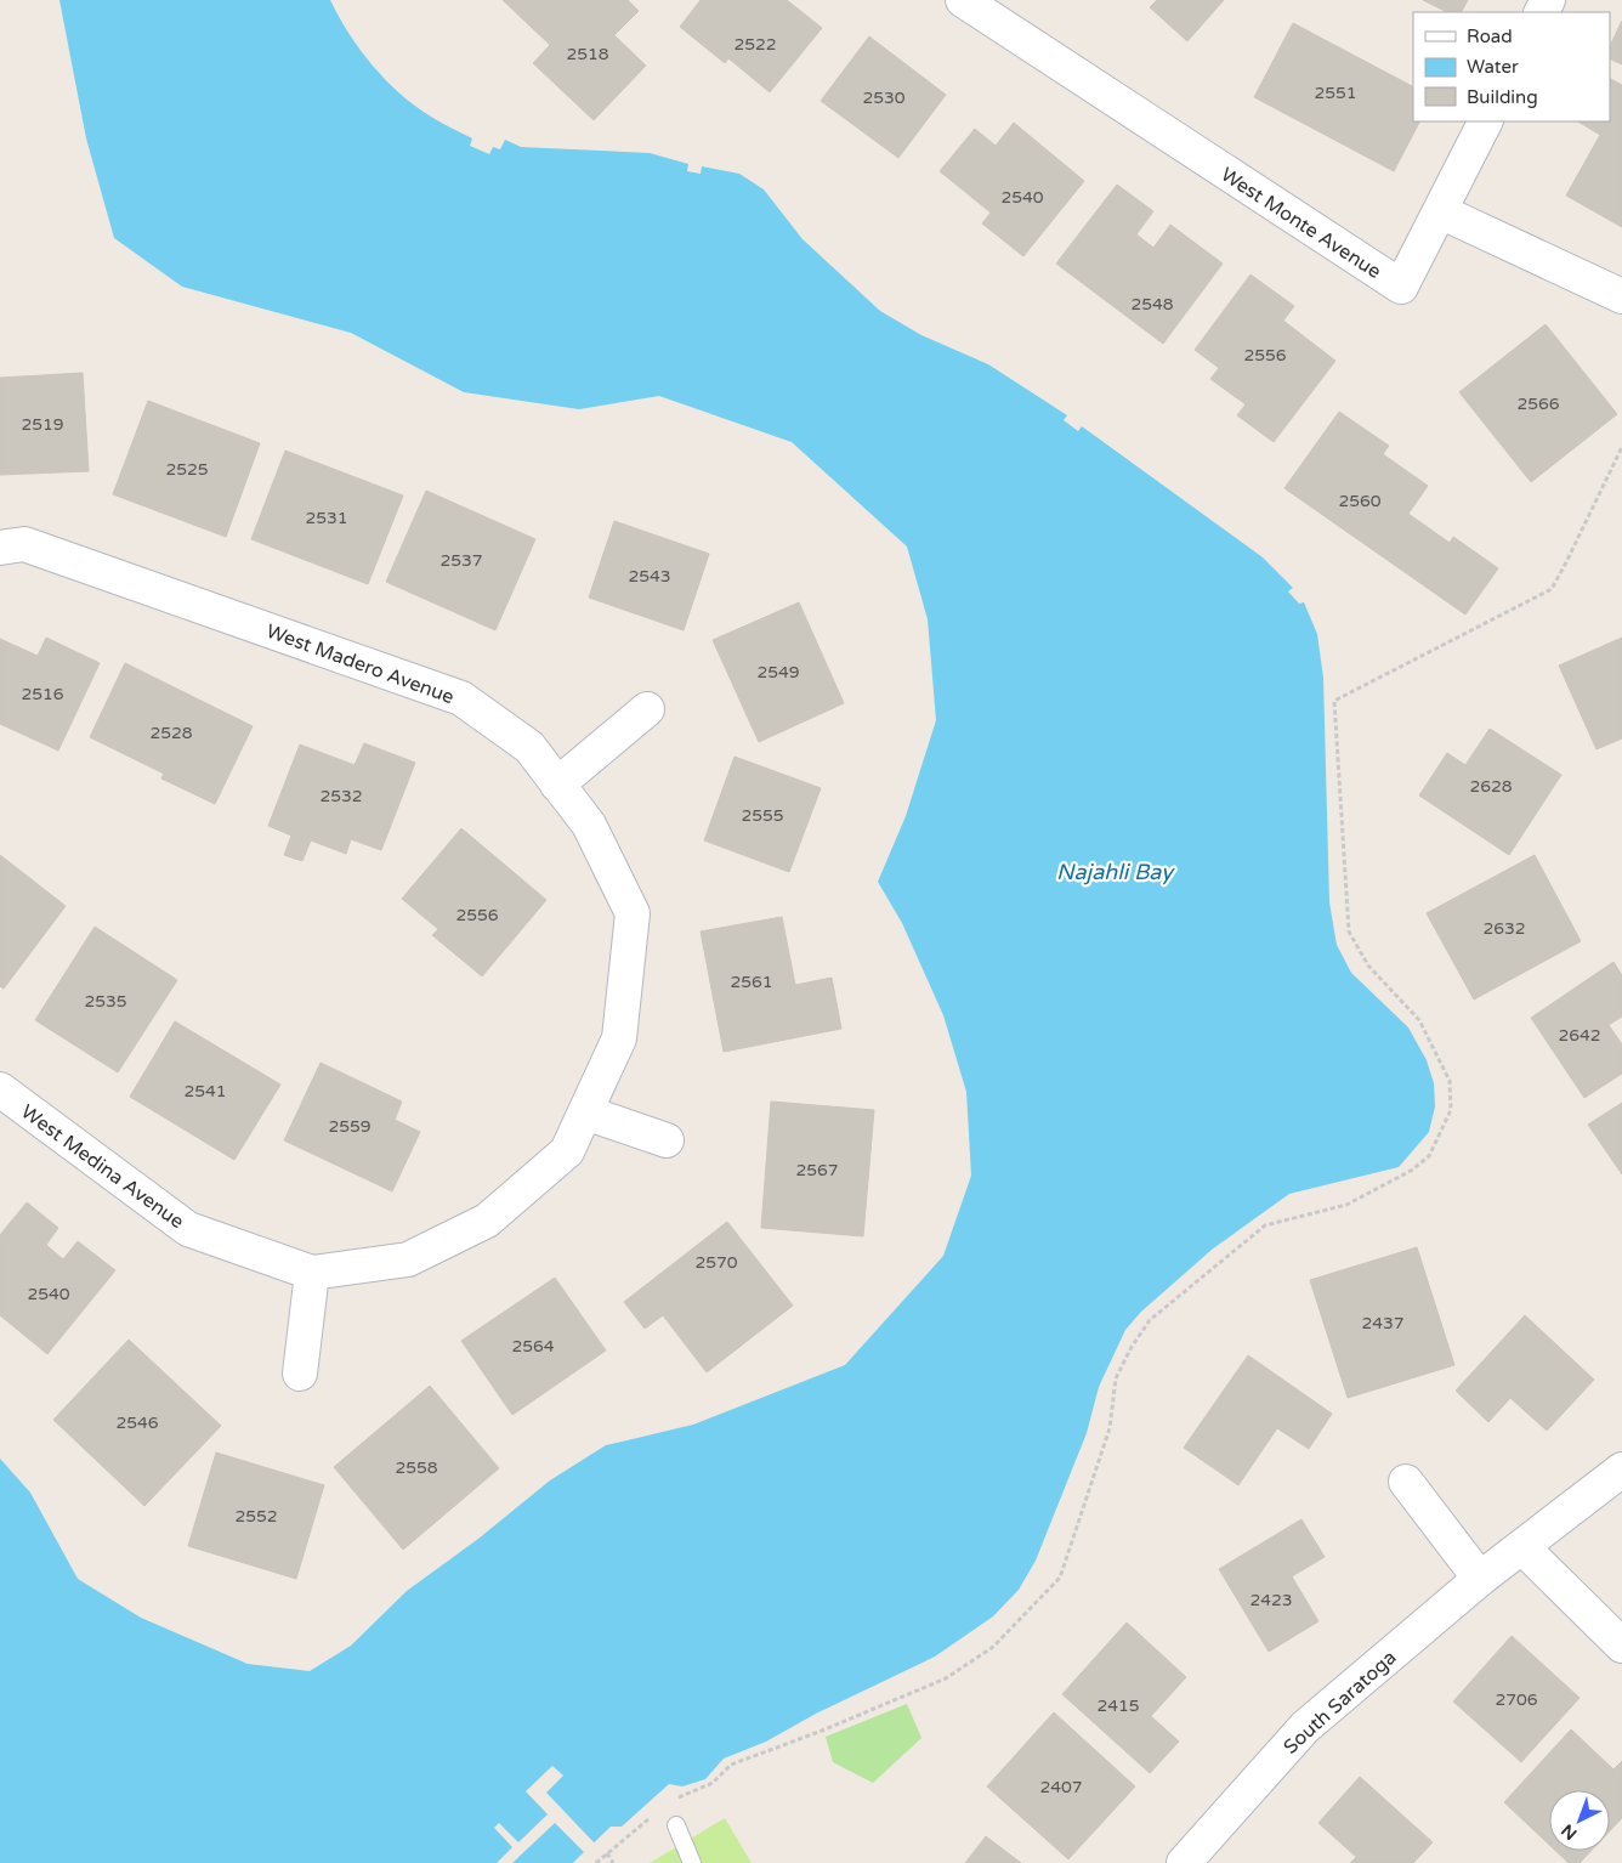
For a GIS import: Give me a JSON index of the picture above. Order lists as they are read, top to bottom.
{
  "streets": {
    "street": [
      "West Monte Avenue",
      "West Madero Avenue",
      "West Medina Avenue",
      "South Saratoga"
    ]
  },
  "crossings": [
    ["West Madero Avenue", "West Medina Avenue"]
  ],
  "water": ["Najahli Bay"],
  "house_numbers": [
    "2522",
    "2518",
    "2551",
    "2530",
    "2540",
    "2548",
    "2556",
    "2566",
    "2519",
    "2525",
    "2560",
    "2531",
    "2537",
    "2543",
    "2549",
    "2516",
    "2528",
    "2628",
    "2532",
    "2555",
    "2556",
    "2632",
    "2561",
    "2535",
    "2642",
    "2541",
    "2559",
    "2567",
    "2570",
    "2540",
    "2437",
    "2564",
    "2546",
    "2558",
    "2552",
    "2423",
    "2706",
    "2415",
    "2407"
  ],
  "legend": ["Road", "Water", "Building"],
  "north": "bottom left"
}
